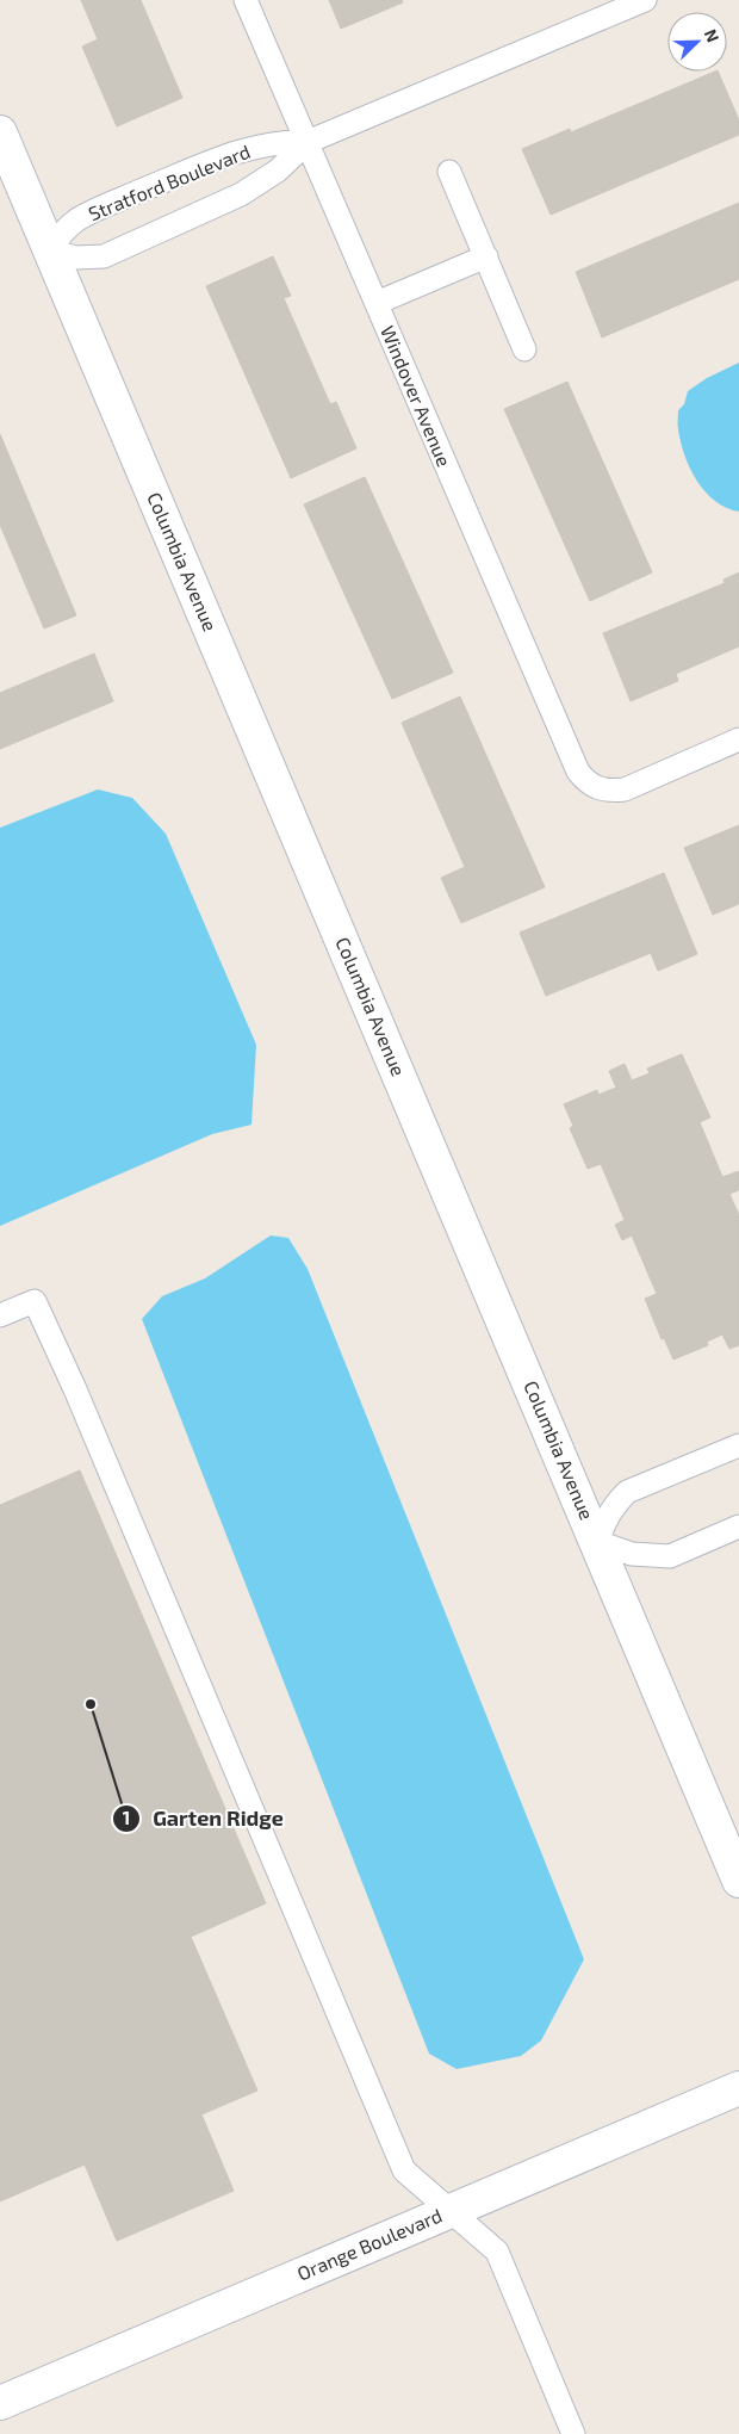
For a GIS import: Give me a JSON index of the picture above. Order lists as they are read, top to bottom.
{
  "streets": {
    "street": ["Columbia Avenue", "Orange Boulevard"],
    "lane": ["Stratford Boulevard", "Windover Avenue"]
  },
  "crossings": [
    ["Stratford Boulevard", "Windover Avenue"],
    ["Stratford Boulevard", "Columbia Avenue"]
  ],
  "places": ["Garten Ridge"],
  "north": "top right"
}
